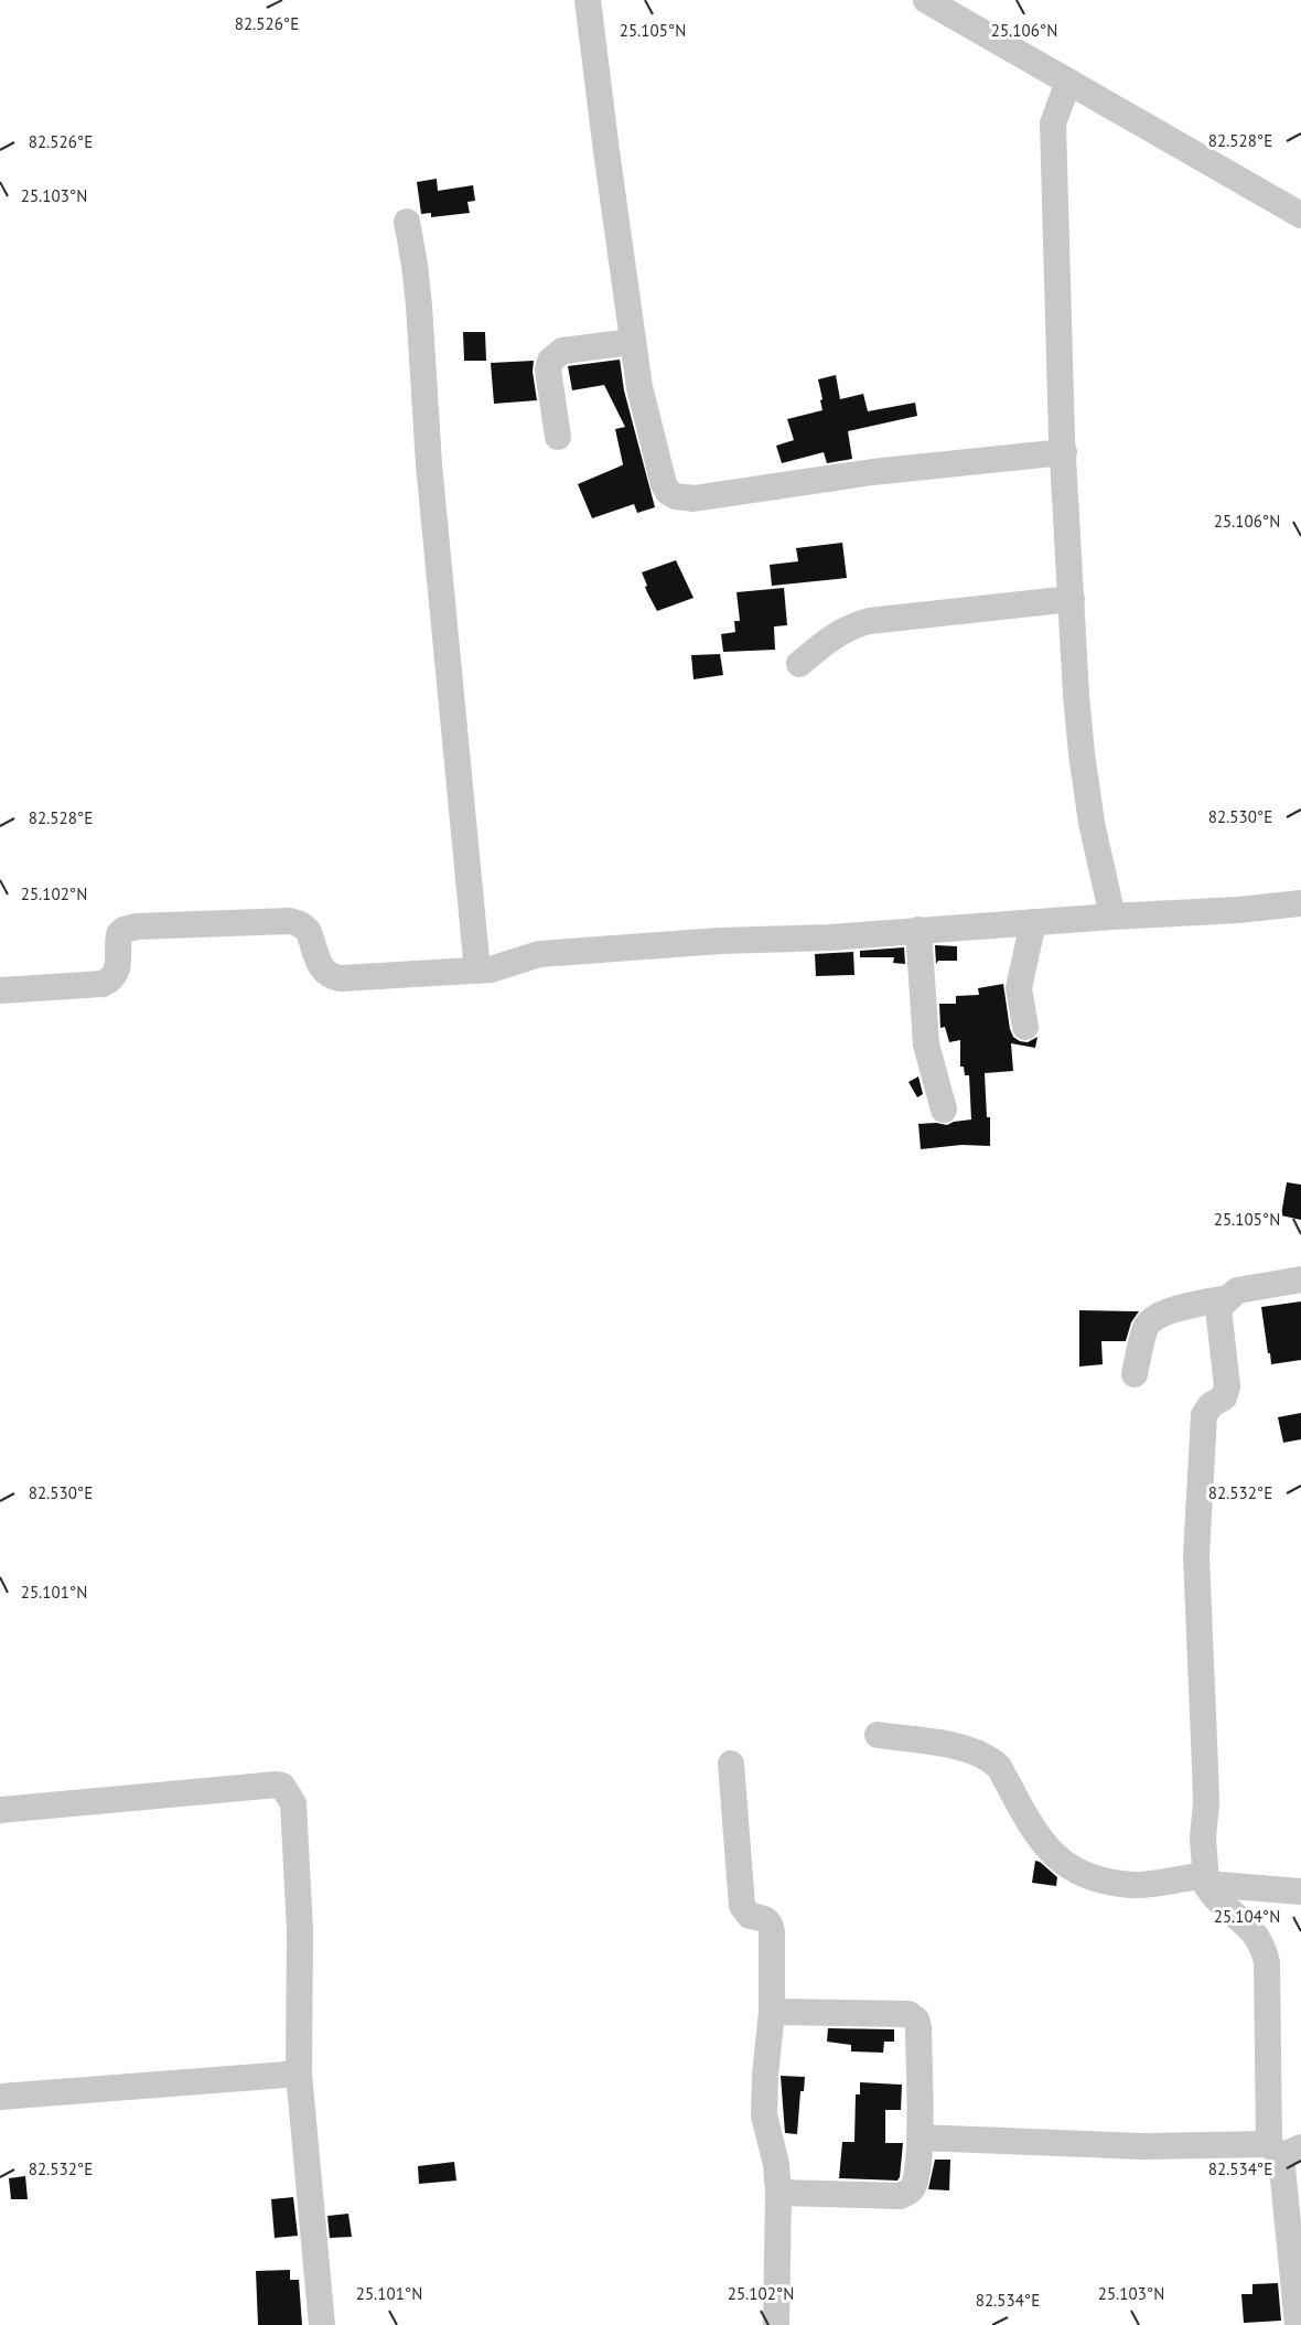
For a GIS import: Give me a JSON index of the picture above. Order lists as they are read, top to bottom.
{
  "coordinates": [
    "82.526°E",
    "25.105°N",
    "25.106°N",
    "82.528°E",
    "25.103°N",
    "82.530°E",
    "25.102°N",
    "82.532°E",
    "25.101°N",
    "25.104°N",
    "82.534°E"
  ]
}
